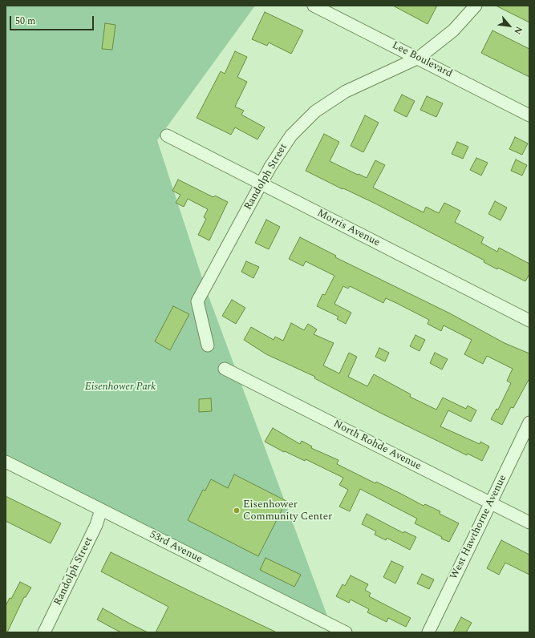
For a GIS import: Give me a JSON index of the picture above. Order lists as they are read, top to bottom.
{
  "streets": {
    "street": [
      "Lee Boulevard",
      "Randolph Street",
      "Morris Avenue",
      "North Rohde Avenue",
      "West Hawthorne Avenue",
      "53rd Avenue"
    ]
  },
  "crossings": [
    ["Lee Boulevard", "Randolph Street"],
    ["Randolph Street", "Morris Avenue"],
    ["Randolph Street", "53rd Avenue"],
    ["North Rohde Avenue", "West Hawthorne Avenue"]
  ],
  "parks": ["Eisenhower Park"],
  "places": ["Eisenhower Community Center"],
  "scale_bar": "50 m",
  "north": "bottom right"
}
